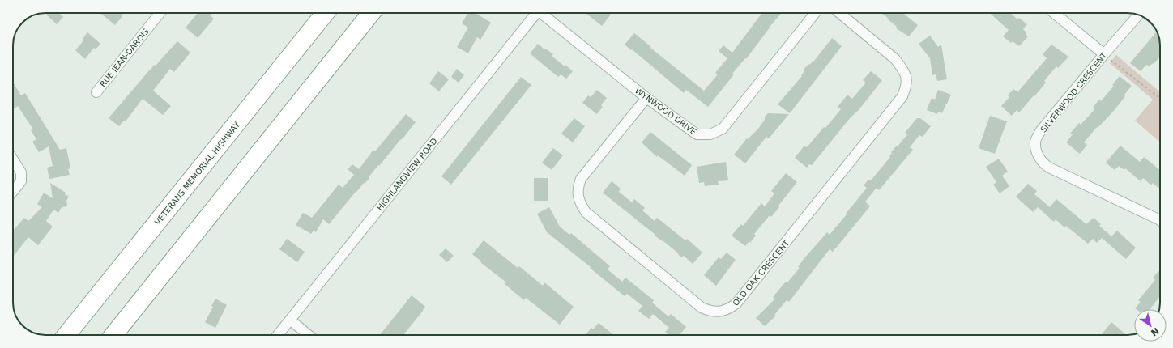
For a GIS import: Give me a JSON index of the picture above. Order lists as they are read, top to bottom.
{
  "streets": {
    "highway": ["VETERANS MEMORIAL HIGHWAY"],
    "street": [
      "RUE JEAN-DAROIS",
      "SILVERWOOD CRESCENT",
      "WYNWOOD DRIVE",
      "HIGHLANDVIEW ROAD",
      "OLD OAK CRESCENT"
    ]
  },
  "crossings": [
    ["WYNWOOD DRIVE", "OLD OAK CRESCENT"]
  ],
  "north": "bottom right"
}
